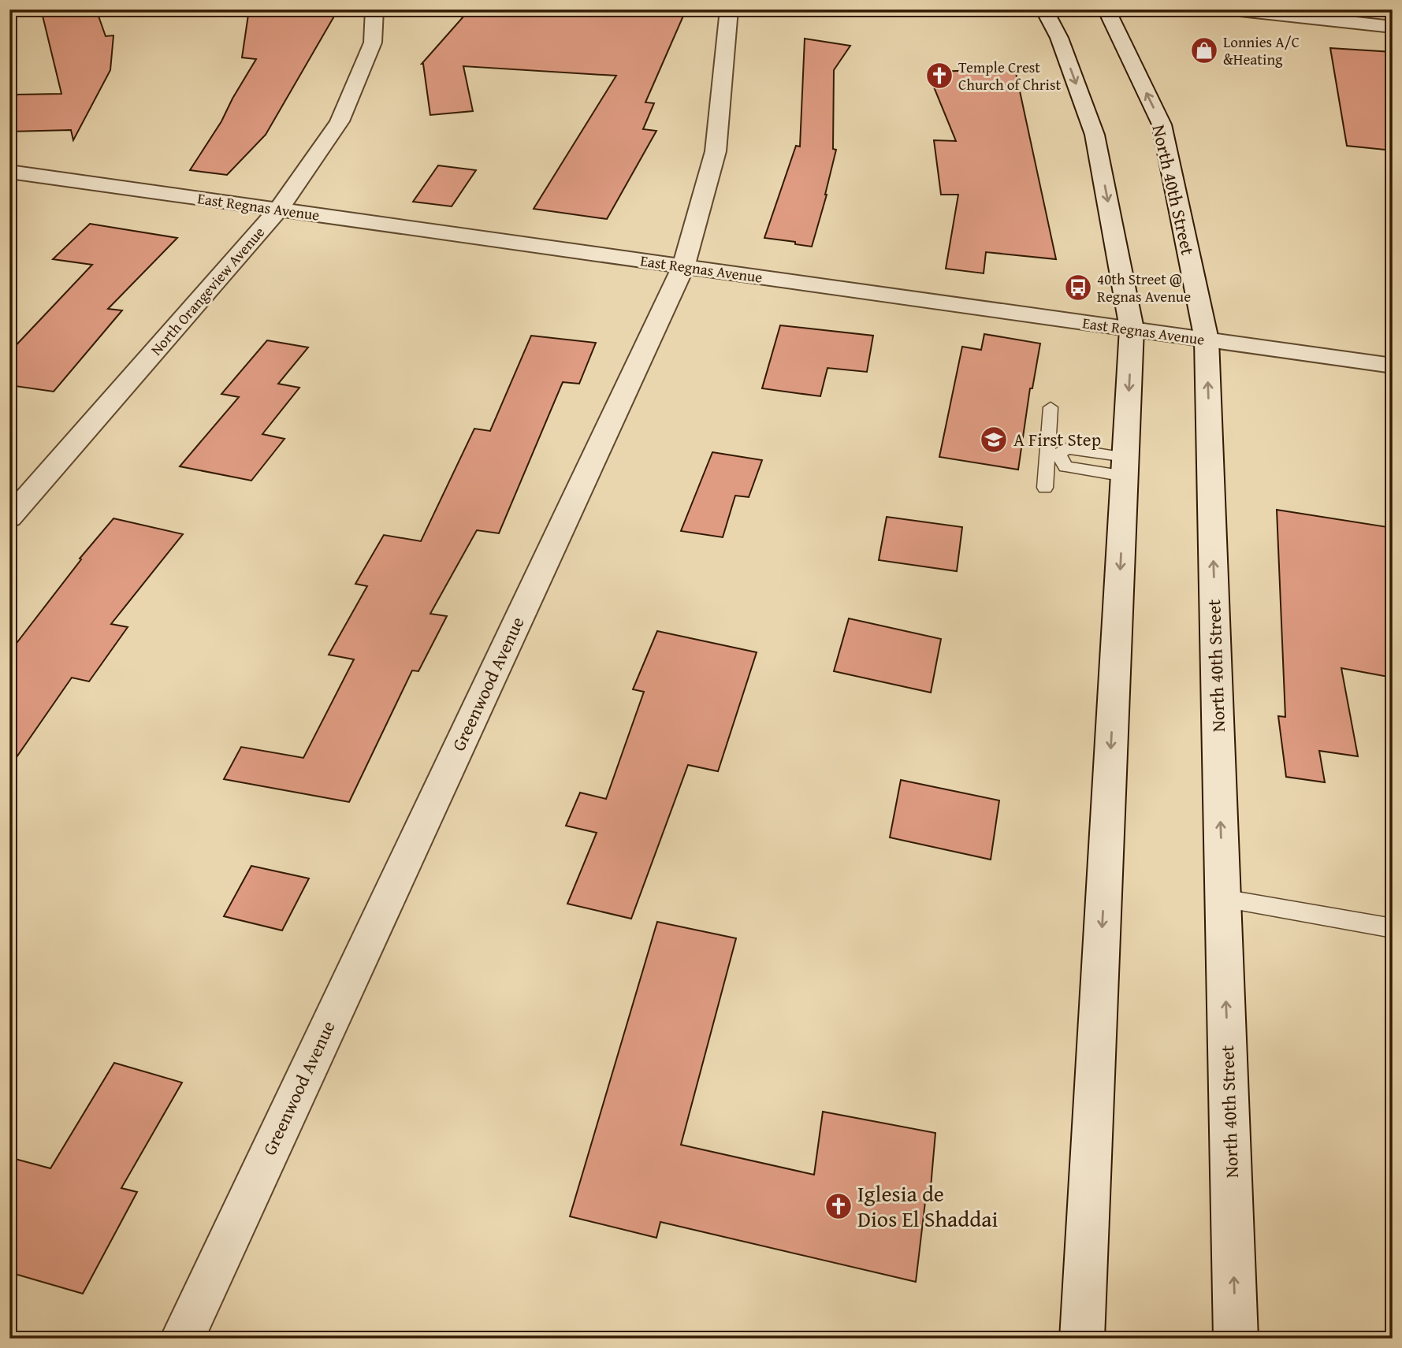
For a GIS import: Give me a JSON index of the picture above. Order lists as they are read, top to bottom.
{
  "streets": {
    "street": [
      "North 40th Street",
      "East Regnas Avenue",
      "North Orangeview Avenue",
      "Greenwood Avenue"
    ]
  },
  "crossings": [
    ["North 40th Street", "East Regnas Avenue"],
    ["East Regnas Avenue", "North Orangeview Avenue"],
    ["East Regnas Avenue", "Greenwood Avenue"]
  ],
  "places": {
    "shop": ["Lonnies A/C &Heating"],
    "church": ["Temple Crest Church of Christ", "Iglesia de Dios El Shaddai"],
    "bus stop": ["40th Street @ Regnas Avenue"],
    "school or university": ["A First Step"]
  }
}
